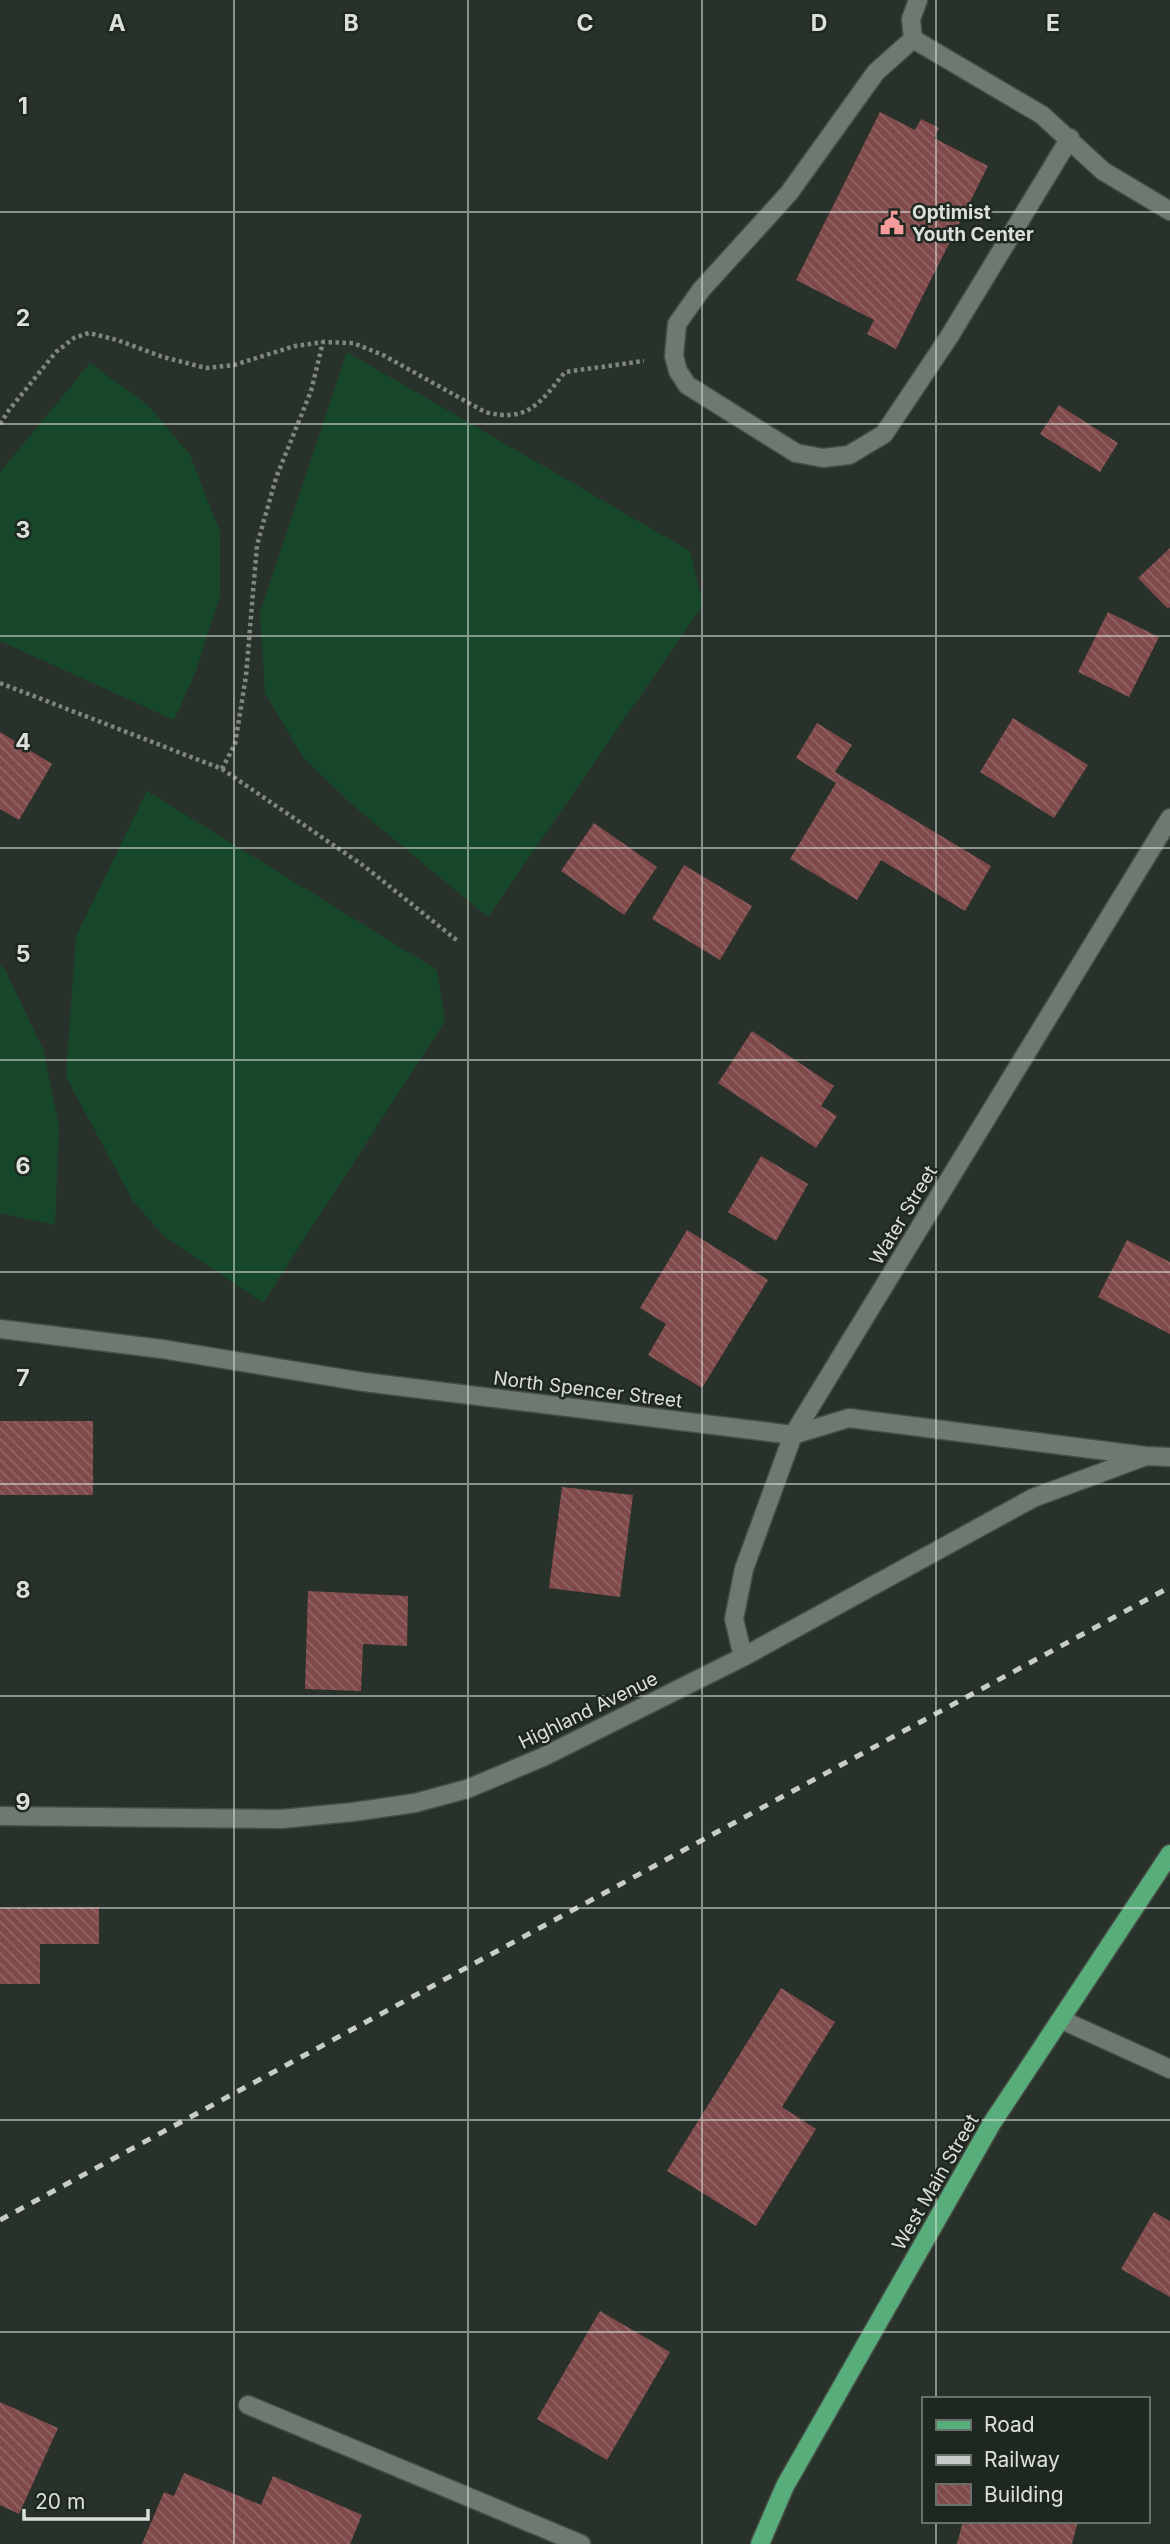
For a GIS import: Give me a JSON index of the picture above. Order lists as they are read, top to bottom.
{
  "streets": {
    "main road": ["West Main Street"],
    "street": ["Water Street", "North Spencer Street", "Highland Avenue"]
  },
  "crossings": [
    ["Water Street", "North Spencer Street"],
    ["Water Street", "Highland Avenue"],
    ["North Spencer Street", "Highland Avenue"]
  ],
  "places": {
    "public building": ["Optimist Youth Center"]
  },
  "legend": ["Road", "Railway", "Building"],
  "scale_bar": "20 m",
  "grid": {
    "columns": [
      "A",
      "B",
      "C",
      "D",
      "E"
    ],
    "rows": [
      "1",
      "2",
      "3",
      "4",
      "5",
      "6",
      "7",
      "8",
      "9"
    ]
  }
}
